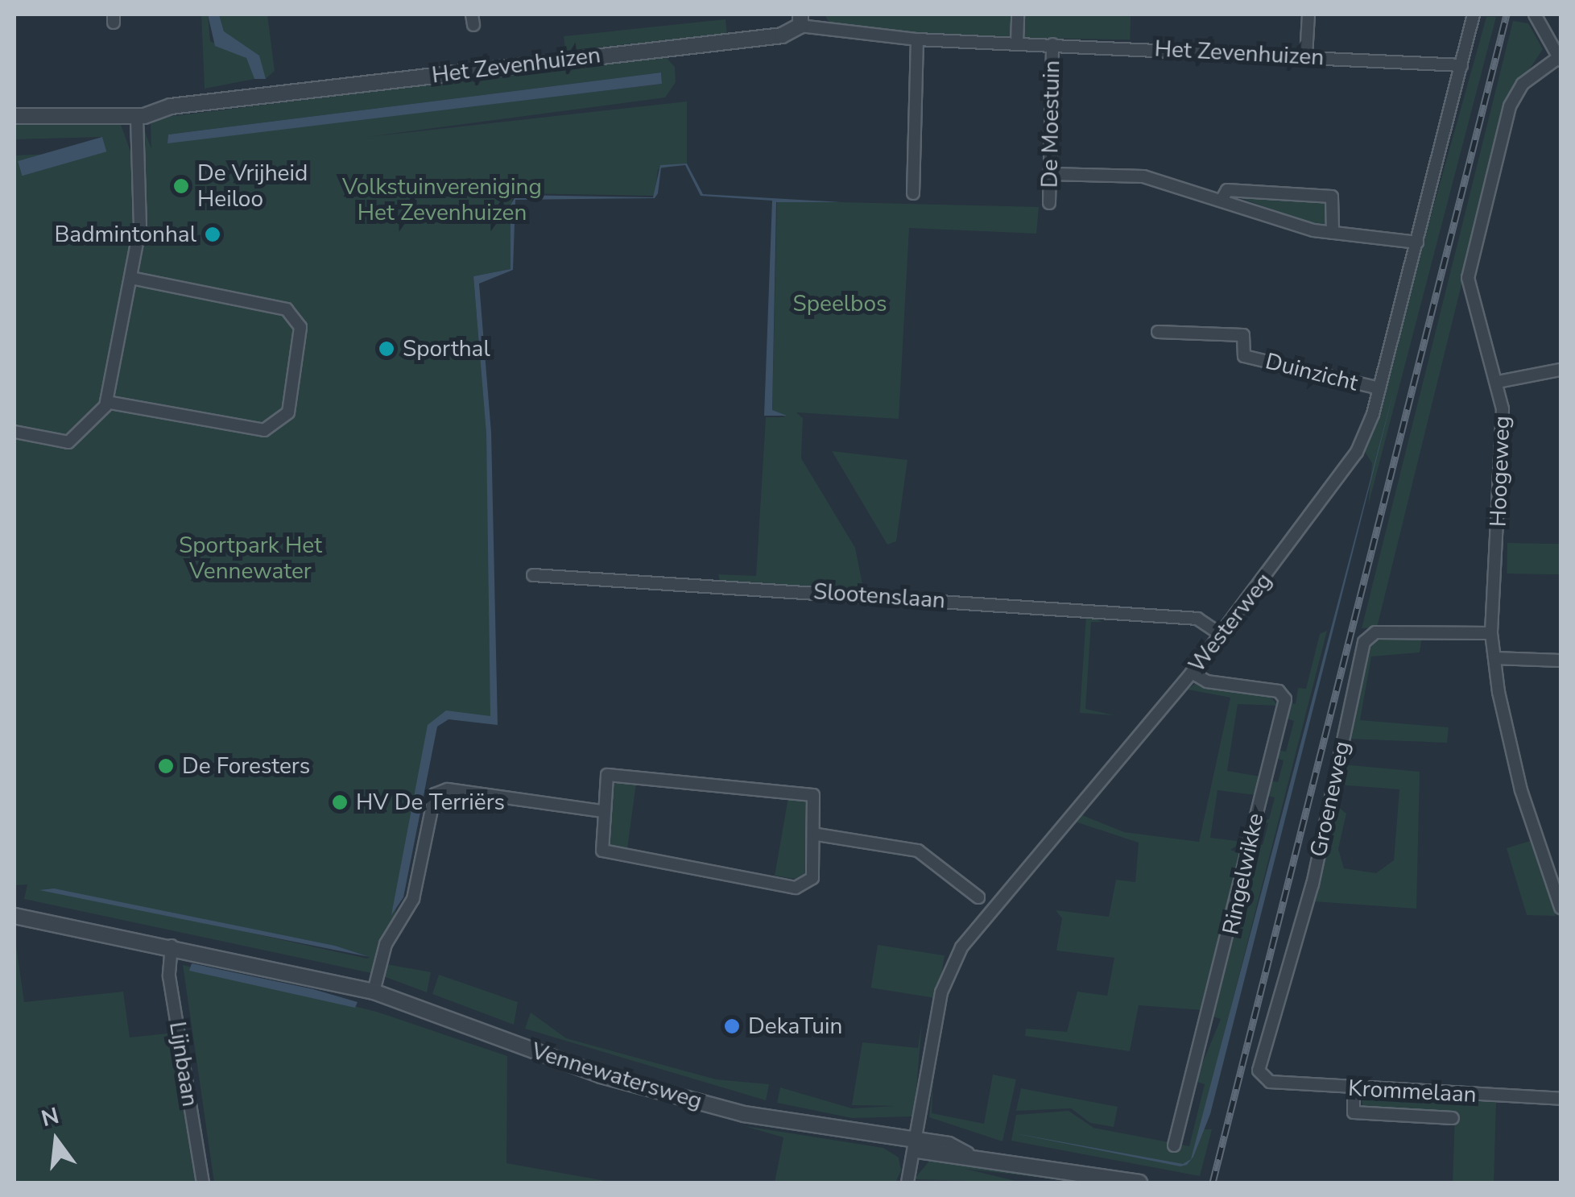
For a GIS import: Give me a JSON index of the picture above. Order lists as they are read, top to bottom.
{
  "streets": {
    "street": [
      "Het Zevenhuizen",
      "De Moestuin",
      "Duinzicht",
      "Hoogeweg",
      "Slootenslaan",
      "Westerweg",
      "Groeneweg",
      "Ringelwikke",
      "Lijnbaan",
      "Vennewatersweg",
      "Krommelaan"
    ]
  },
  "crossings": [
    ["Het Zevenhuizen", "De Moestuin"],
    ["Het Zevenhuizen", "Westerweg"],
    ["Duinzicht", "Westerweg"],
    ["Hoogeweg", "Groeneweg"],
    ["Slootenslaan", "Westerweg"],
    ["Westerweg", "Ringelwikke"],
    ["Westerweg", "Vennewatersweg"],
    ["Groeneweg", "Krommelaan"],
    ["Lijnbaan", "Vennewatersweg"]
  ],
  "parks": ["Volkstuinvereniging Het Zevenhuizen", "Speelbos", "Sportpark Het Vennewater"],
  "places": [
    "De Vrijheid Heiloo",
    "Badmintonhal",
    "Sporthal",
    "De Foresters",
    "HV De Terriërs",
    "DekaTuin"
  ],
  "north": "top"
}
